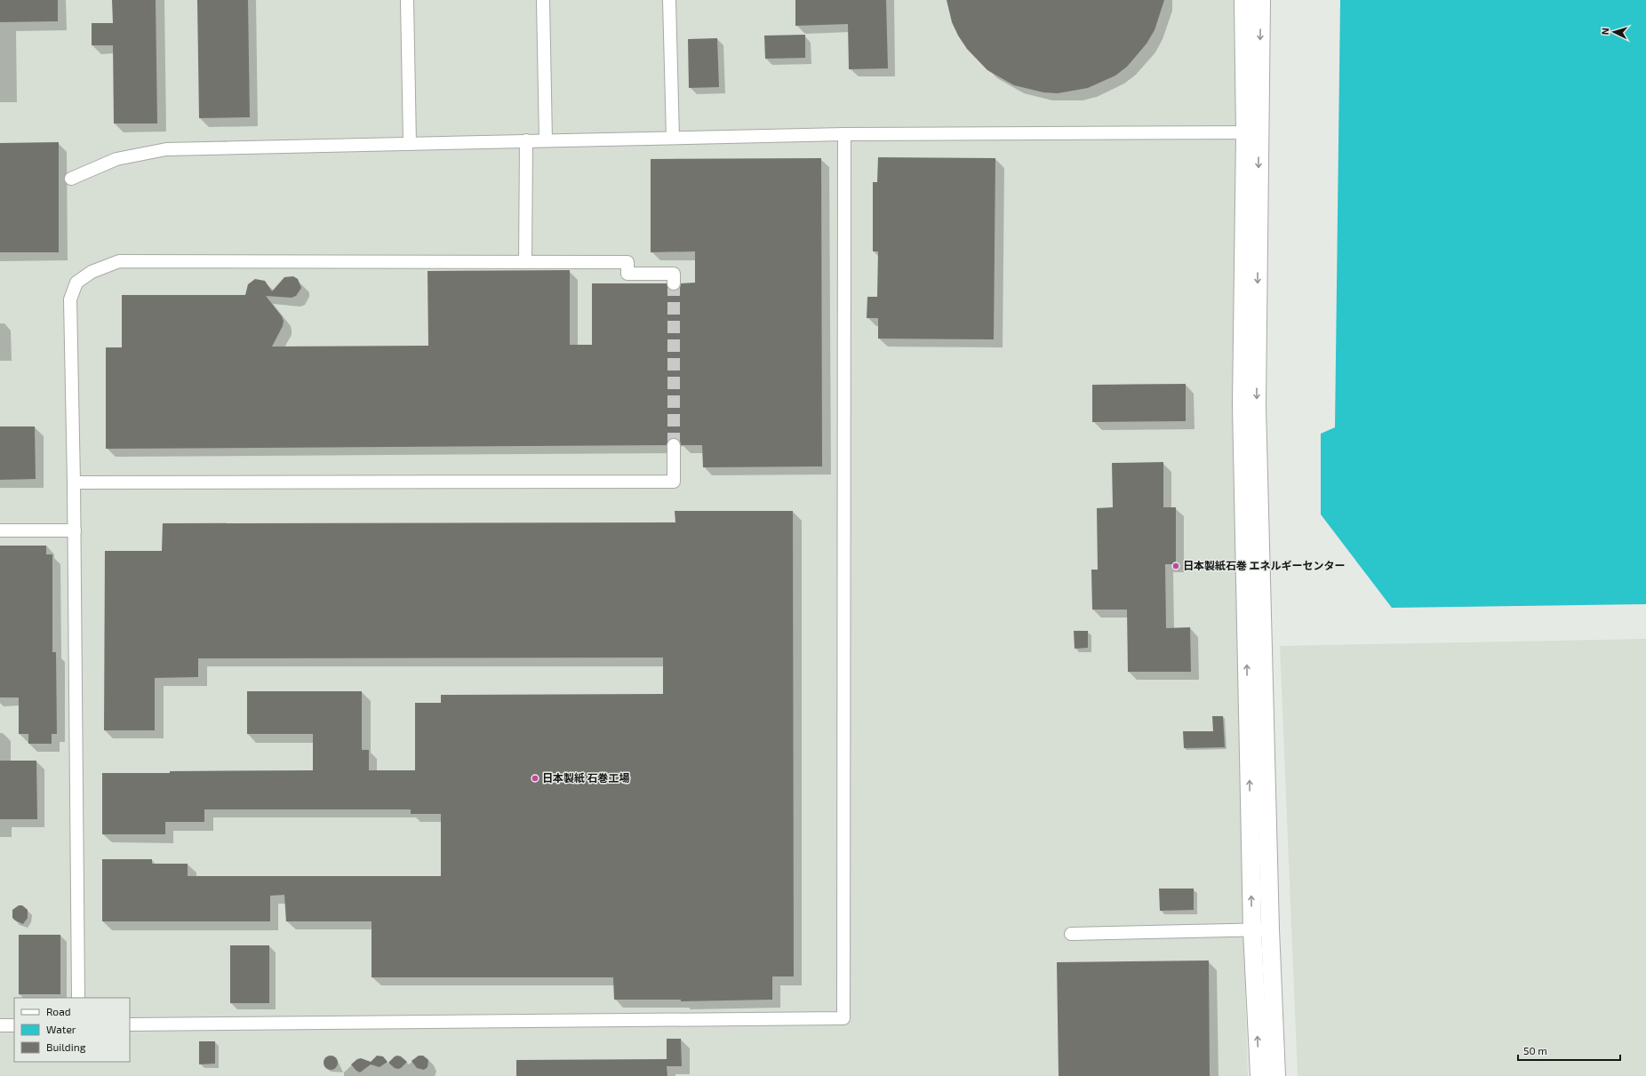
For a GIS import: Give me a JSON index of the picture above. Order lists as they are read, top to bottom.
{
  "places": ["日本製紙石巻 エネルギーセンター", "日本製紙 石巻工場"],
  "legend": ["Road", "Water", "Building"],
  "scale_bar": "50 m",
  "north": "left"
}
